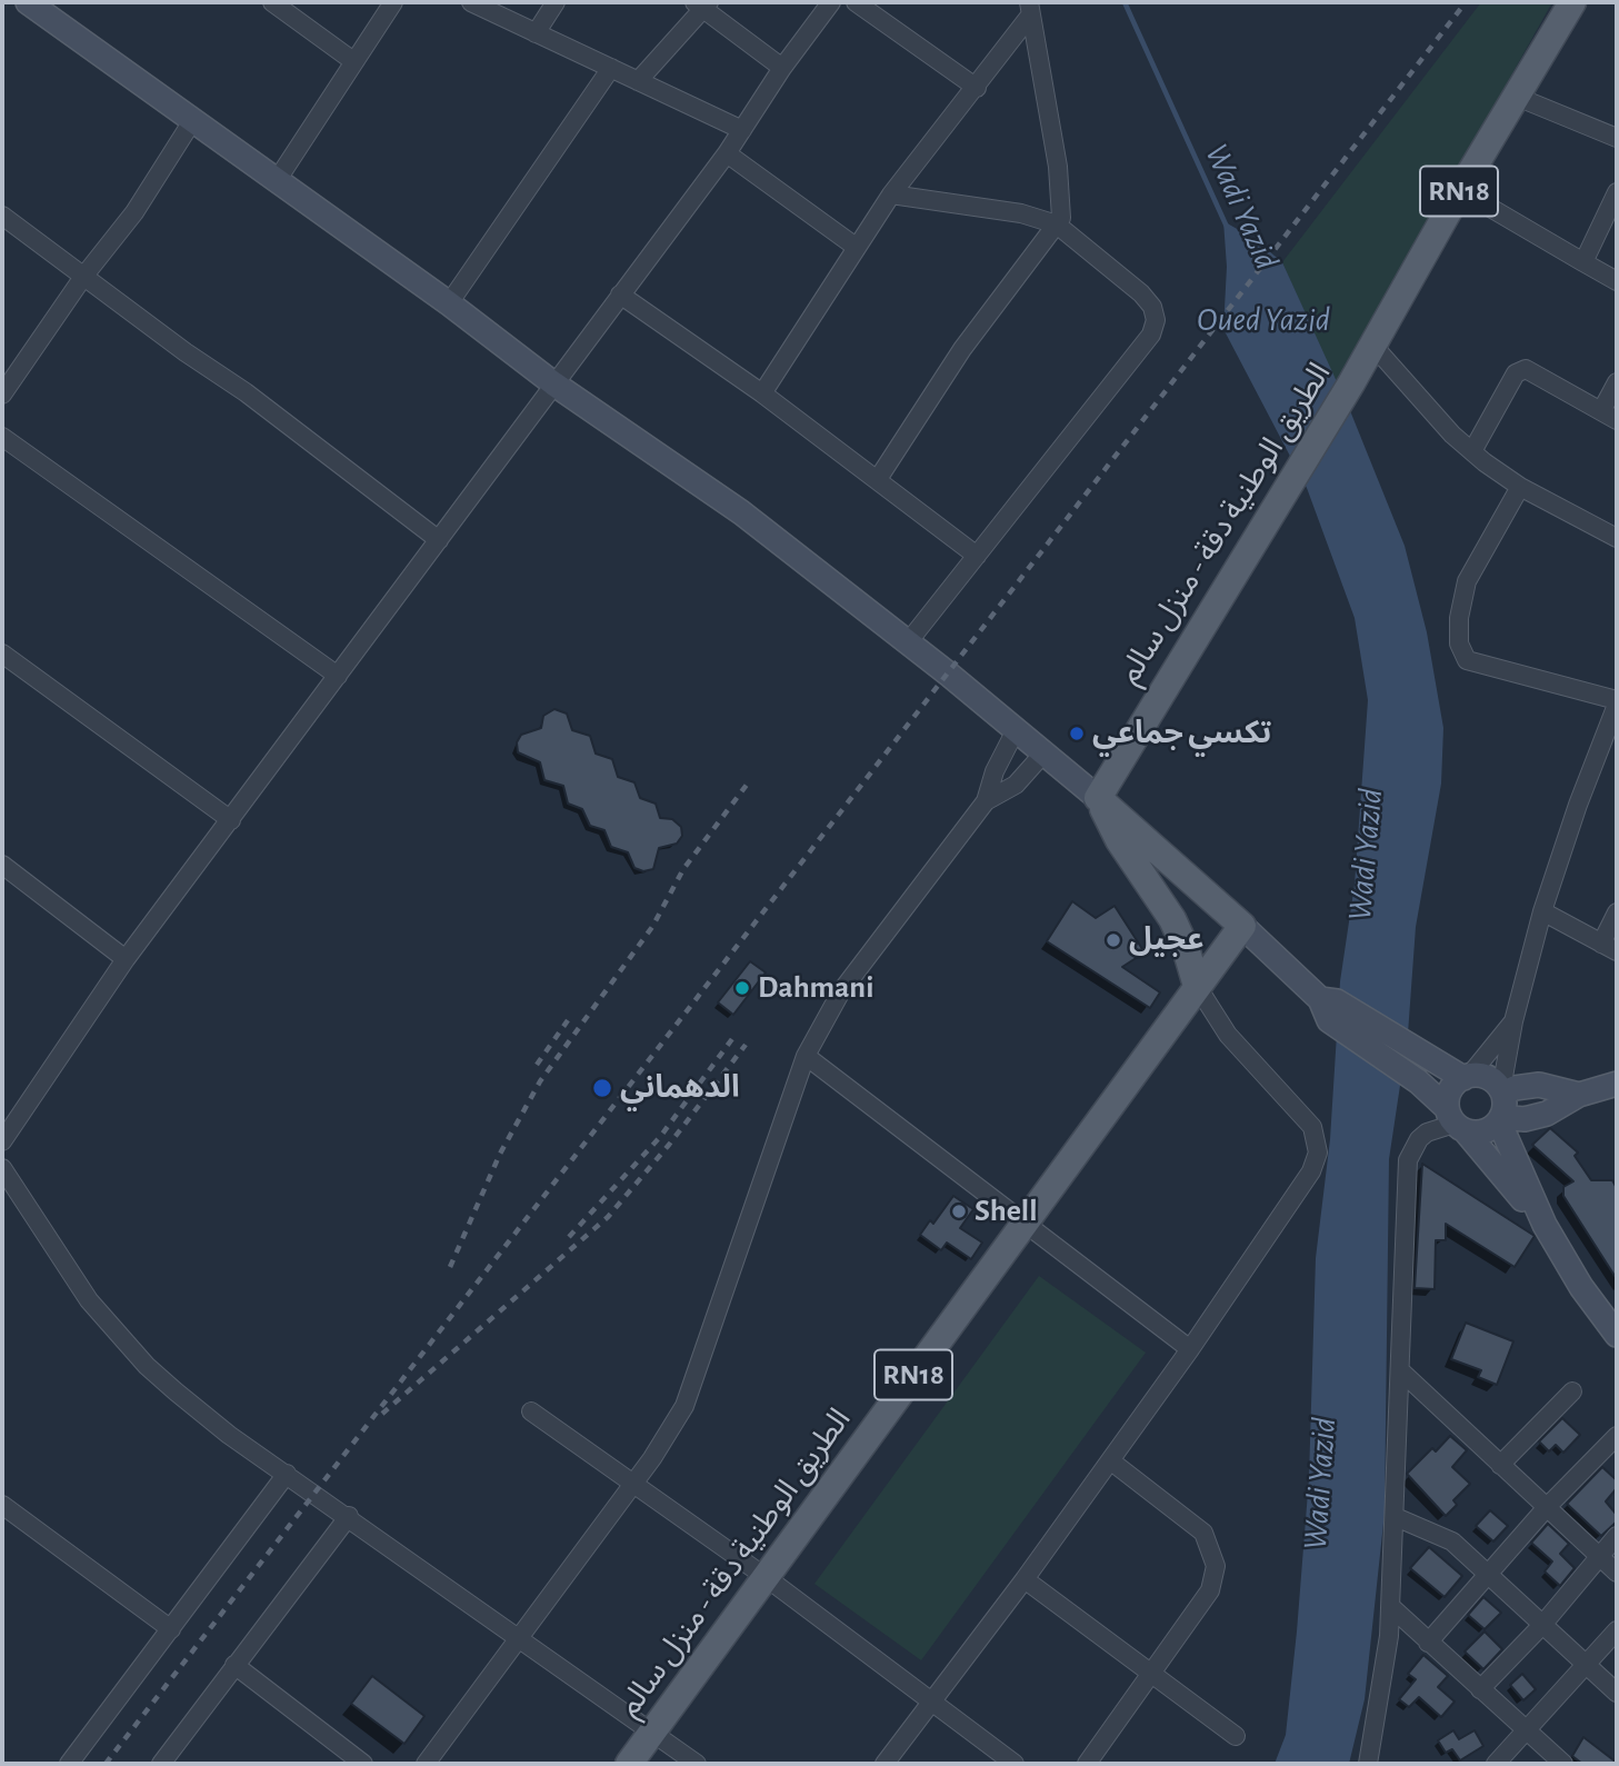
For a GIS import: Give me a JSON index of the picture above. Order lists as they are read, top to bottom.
{
  "streets": {
    "main road": ["RN18", "الطريق الوطنية دقة - منزل سالم"]
  },
  "water": ["Wadi Yazid", "Oued Yazid"],
  "places": [
    "تكسي جماعي",
    "عجيل",
    "Dahmani",
    "الدهماني",
    "Shell"
  ]
}
